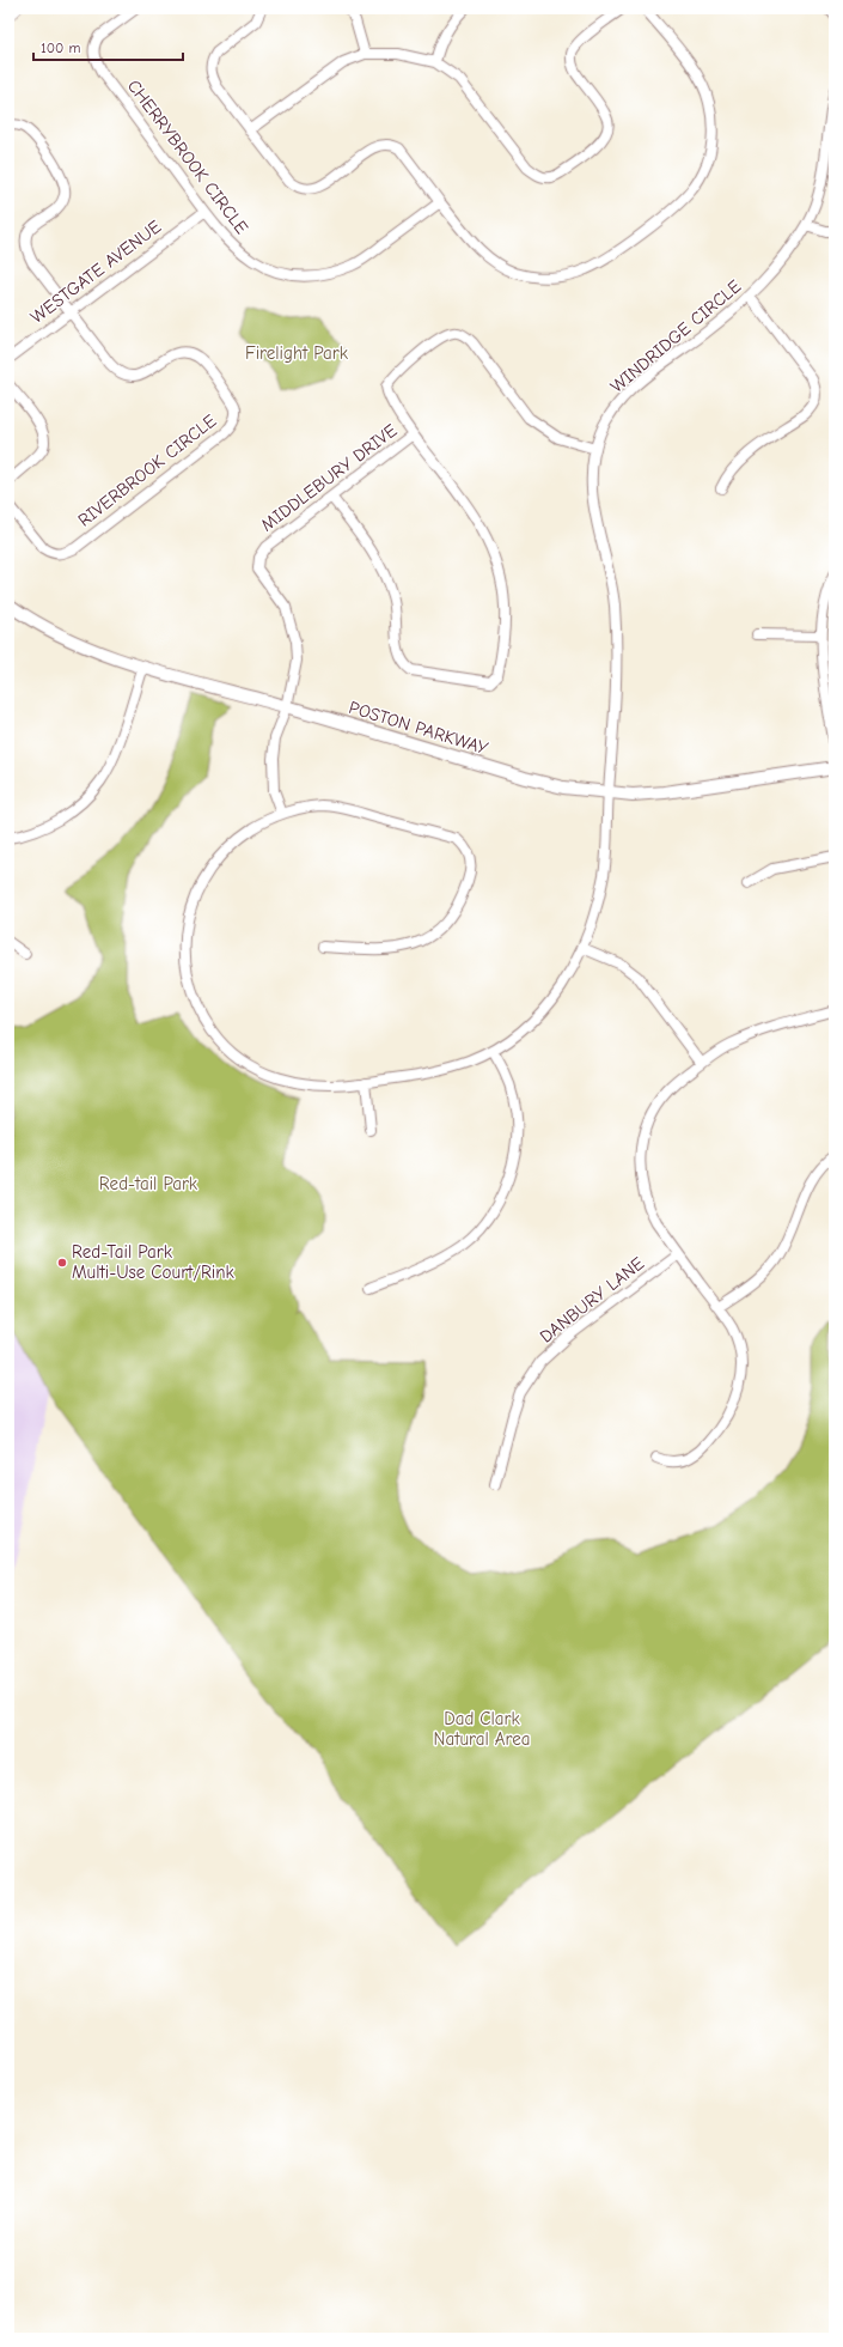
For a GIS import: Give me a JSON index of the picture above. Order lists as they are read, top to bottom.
{
  "streets": {
    "street": [
      "CHERRYBROOK CIRCLE",
      "WESTGATE AVENUE",
      "WINDRIDGE CIRCLE",
      "RIVERBROOK CIRCLE",
      "MIDDLEBURY DRIVE",
      "POSTON PARKWAY",
      "DANBURY LANE"
    ]
  },
  "crossings": [
    ["CHERRYBROOK CIRCLE", "WESTGATE AVENUE"],
    ["WESTGATE AVENUE", "RIVERBROOK CIRCLE"],
    ["WINDRIDGE CIRCLE", "MIDDLEBURY DRIVE"],
    ["WINDRIDGE CIRCLE", "POSTON PARKWAY"],
    ["MIDDLEBURY DRIVE", "POSTON PARKWAY"]
  ],
  "parks": ["Firelight Park", "Red-tail Park", "Dad Clark Natural Area"],
  "places": ["Red-Tail Park Multi-Use Court/Rink"],
  "scale_bar": "100 m"
}
